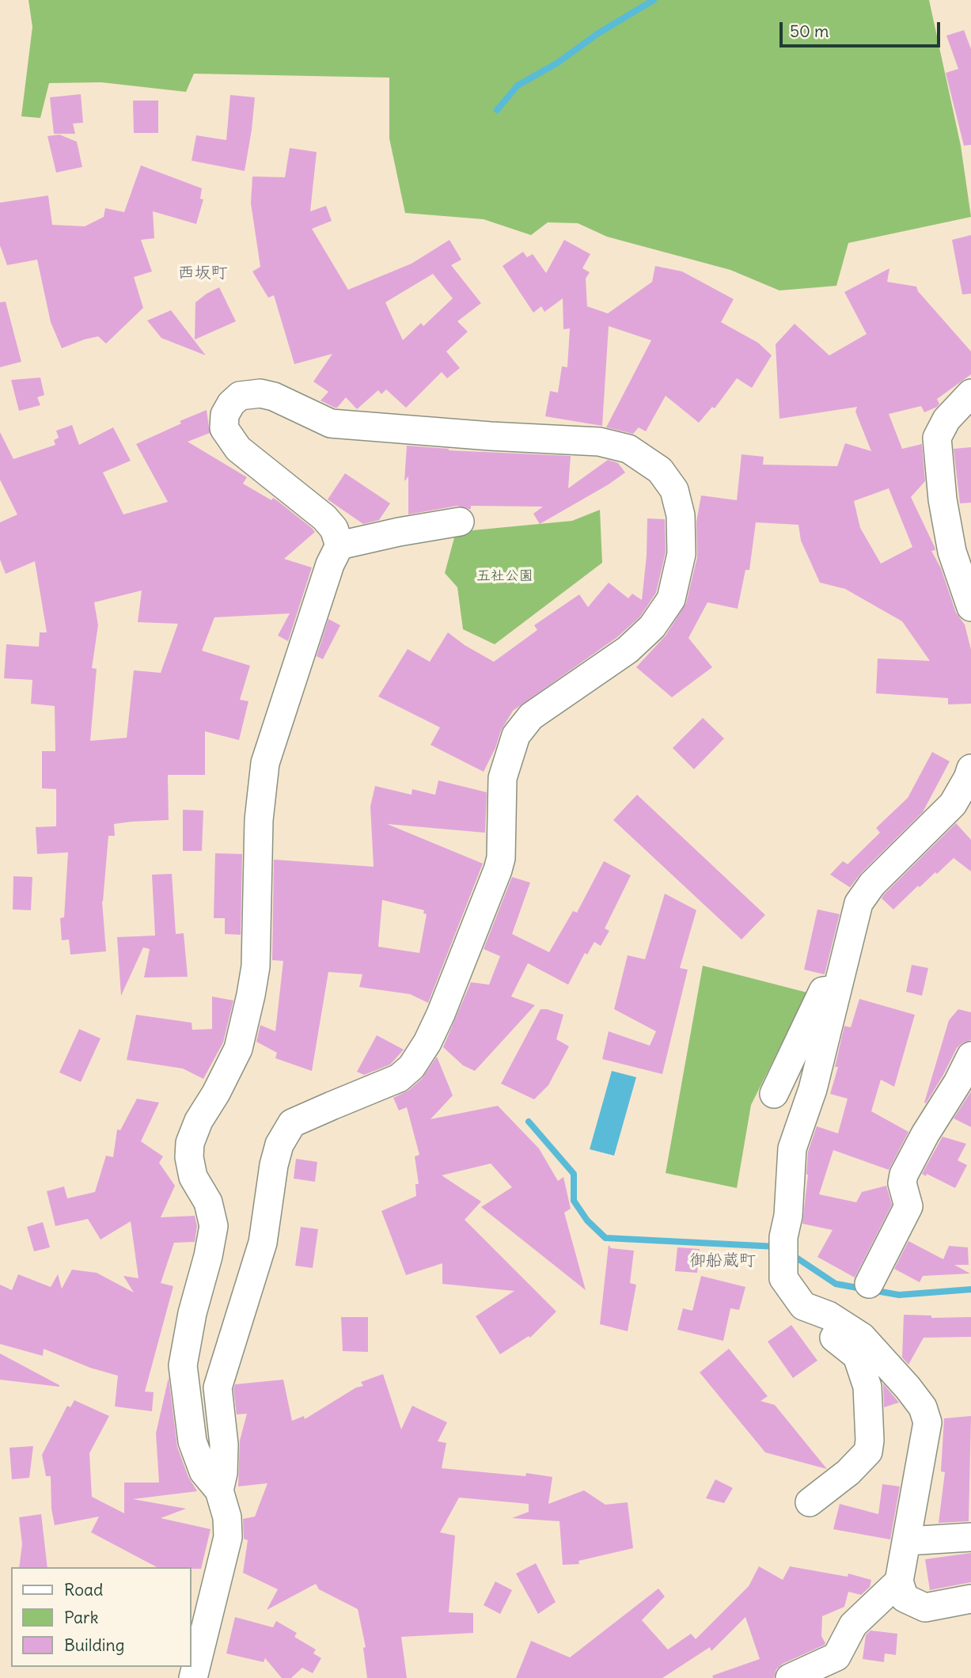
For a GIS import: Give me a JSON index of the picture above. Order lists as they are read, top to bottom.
{
  "districts": ["西坂町", "御船蔵町"],
  "parks": ["五社公園"],
  "legend": ["Road", "Park", "Building"],
  "scale_bar": "50 m"
}
